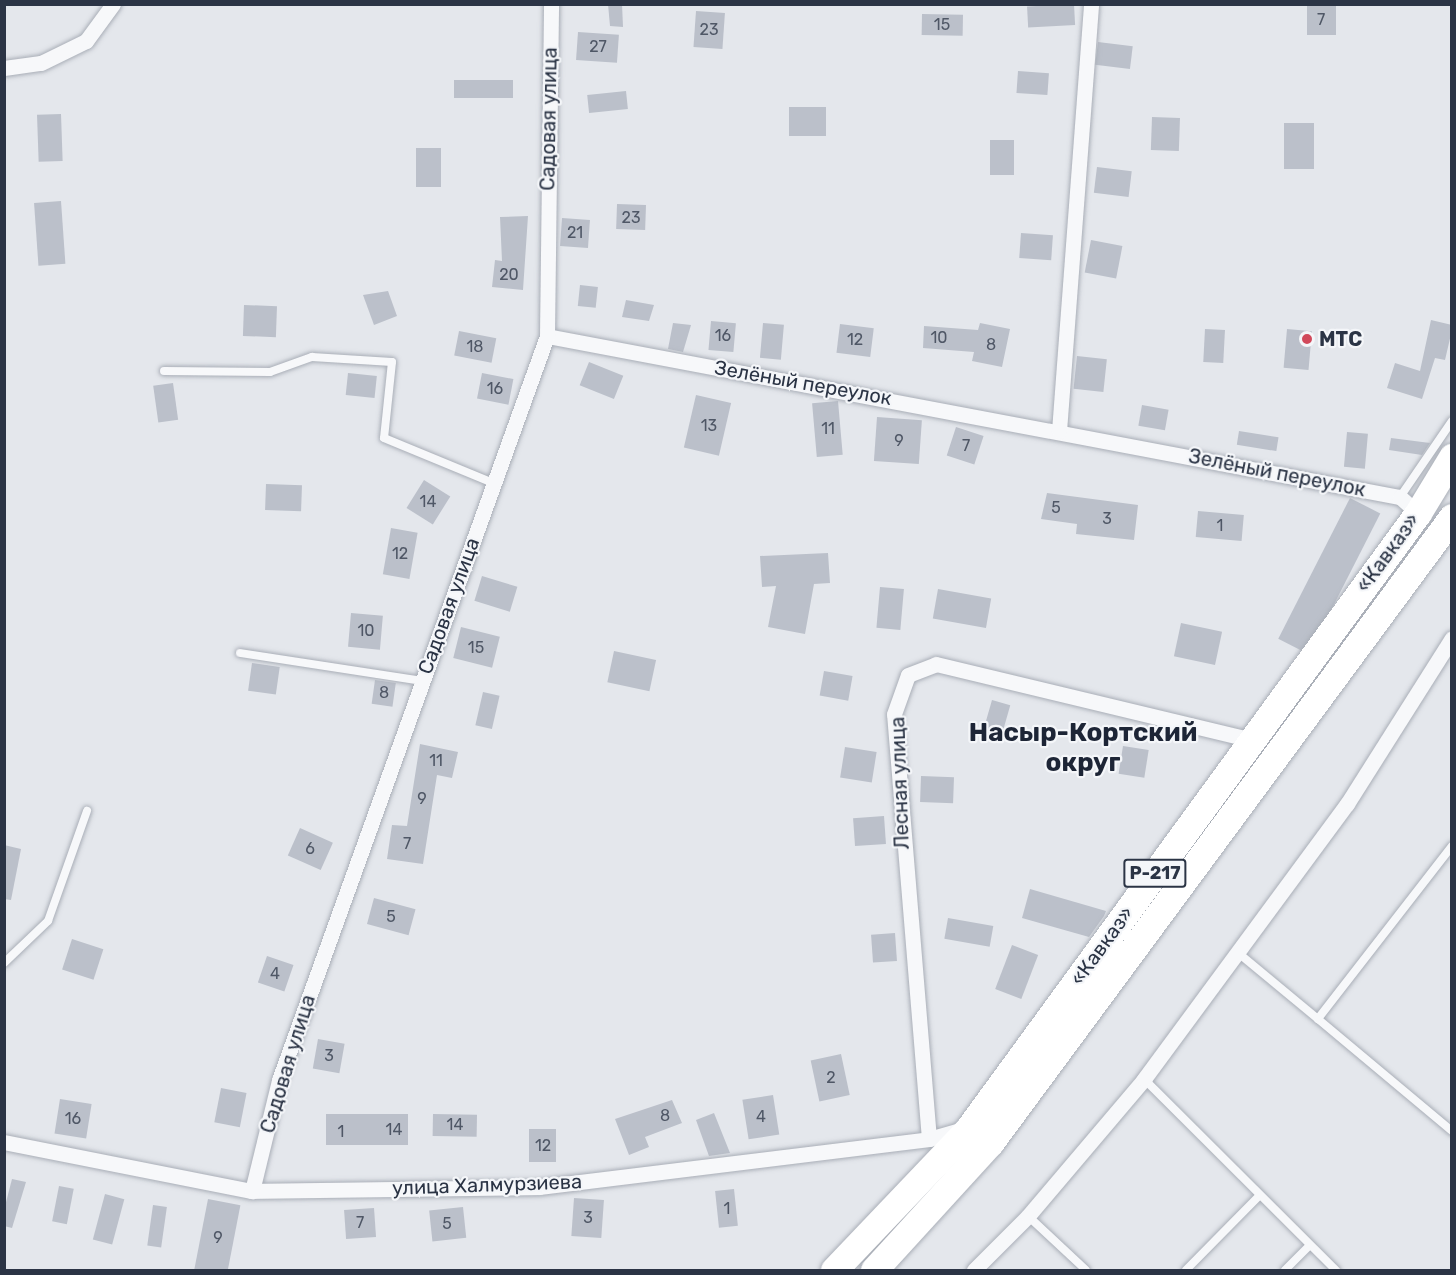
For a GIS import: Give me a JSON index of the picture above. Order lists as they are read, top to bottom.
{
  "streets": {
    "highway": ["«Кавказ»", "Р-217"],
    "street": [
      "Садовая улица",
      "Зелёный переулок",
      "Лесная улица",
      "улица Халмурзиева"
    ]
  },
  "crossings": [
    ["Садовая улица", "Зелёный переулок"],
    ["Садовая улица", "улица Халмурзиева"],
    ["Зелёный переулок", "«Кавказ»"],
    ["«Кавказ»", "Лесная улица"],
    ["«Кавказ»", "улица Халмурзиева"],
    ["Лесная улица", "улица Халмурзиева"]
  ],
  "districts": ["Насыр-Кортский округ"],
  "places": ["МТС"],
  "house_numbers": [
    "7",
    "15",
    "23",
    "27",
    "23",
    "21",
    "20",
    "16",
    "10",
    "12",
    "8",
    "18",
    "16",
    "13",
    "11",
    "9",
    "7",
    "14",
    "5",
    "3",
    "1",
    "12",
    "10",
    "15",
    "8",
    "11",
    "9",
    "7",
    "6",
    "5",
    "4",
    "3",
    "2",
    "8",
    "4",
    "16",
    "14",
    "14",
    "1",
    "12",
    "1",
    "3",
    "7",
    "5",
    "9"
  ]
}
